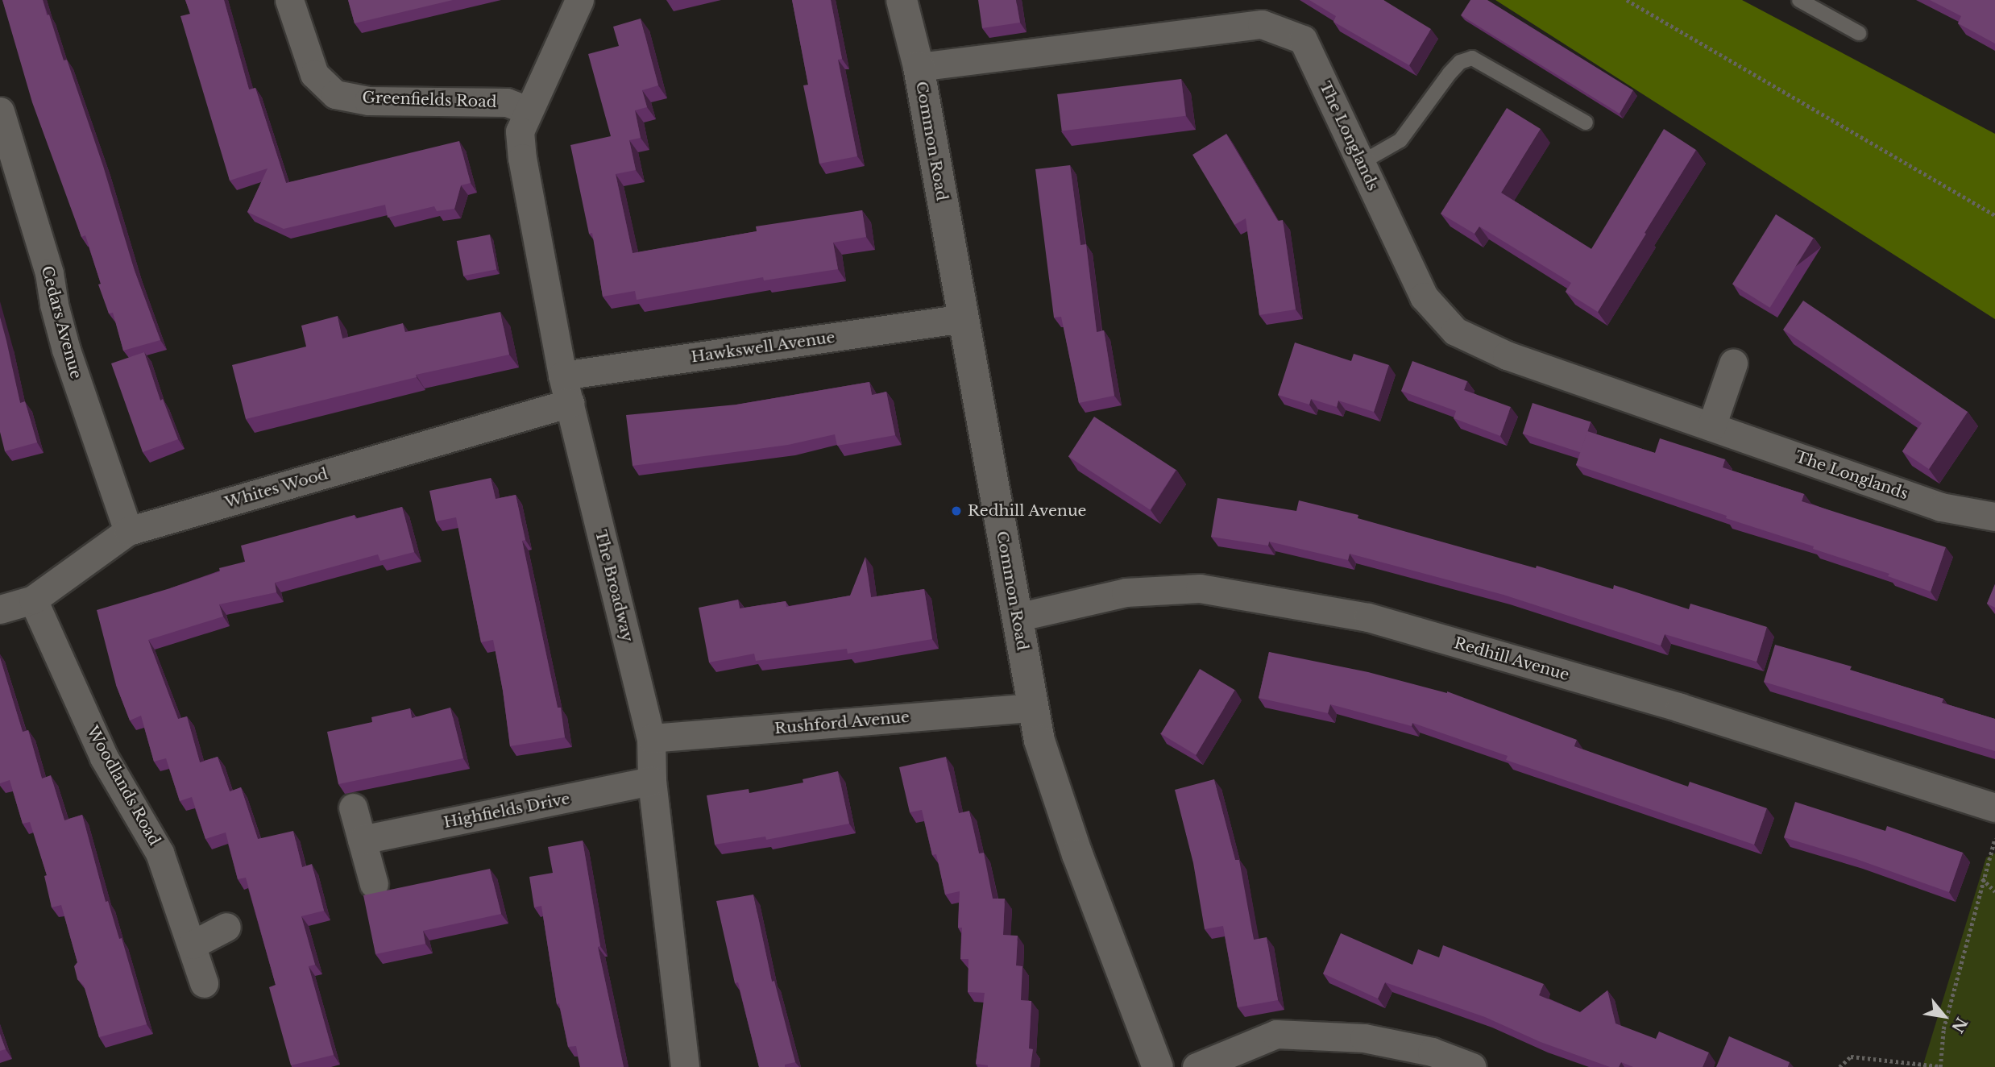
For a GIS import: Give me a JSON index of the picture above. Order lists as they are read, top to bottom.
{
  "streets": {
    "street": [
      "Greenfields Road",
      "The Longlands",
      "Common Road",
      "Cedars Avenue",
      "Hawkswell Avenue",
      "Whites Wood",
      "The Broadway",
      "Redhill Avenue",
      "Rushford Avenue",
      "Woodlands Road",
      "Highfields Drive"
    ]
  },
  "crossings": [
    ["Greenfields Road", "The Broadway"],
    ["The Longlands", "Common Road"],
    ["Common Road", "Hawkswell Avenue"],
    ["Common Road", "Redhill Avenue"],
    ["Common Road", "Rushford Avenue"],
    ["Cedars Avenue", "Whites Wood"],
    ["Hawkswell Avenue", "The Broadway"],
    ["Whites Wood", "The Broadway"],
    ["Whites Wood", "Woodlands Road"],
    ["The Broadway", "Rushford Avenue"],
    ["The Broadway", "Highfields Drive"]
  ],
  "places": ["Redhill Avenue"],
  "north": "bottom right"
}
